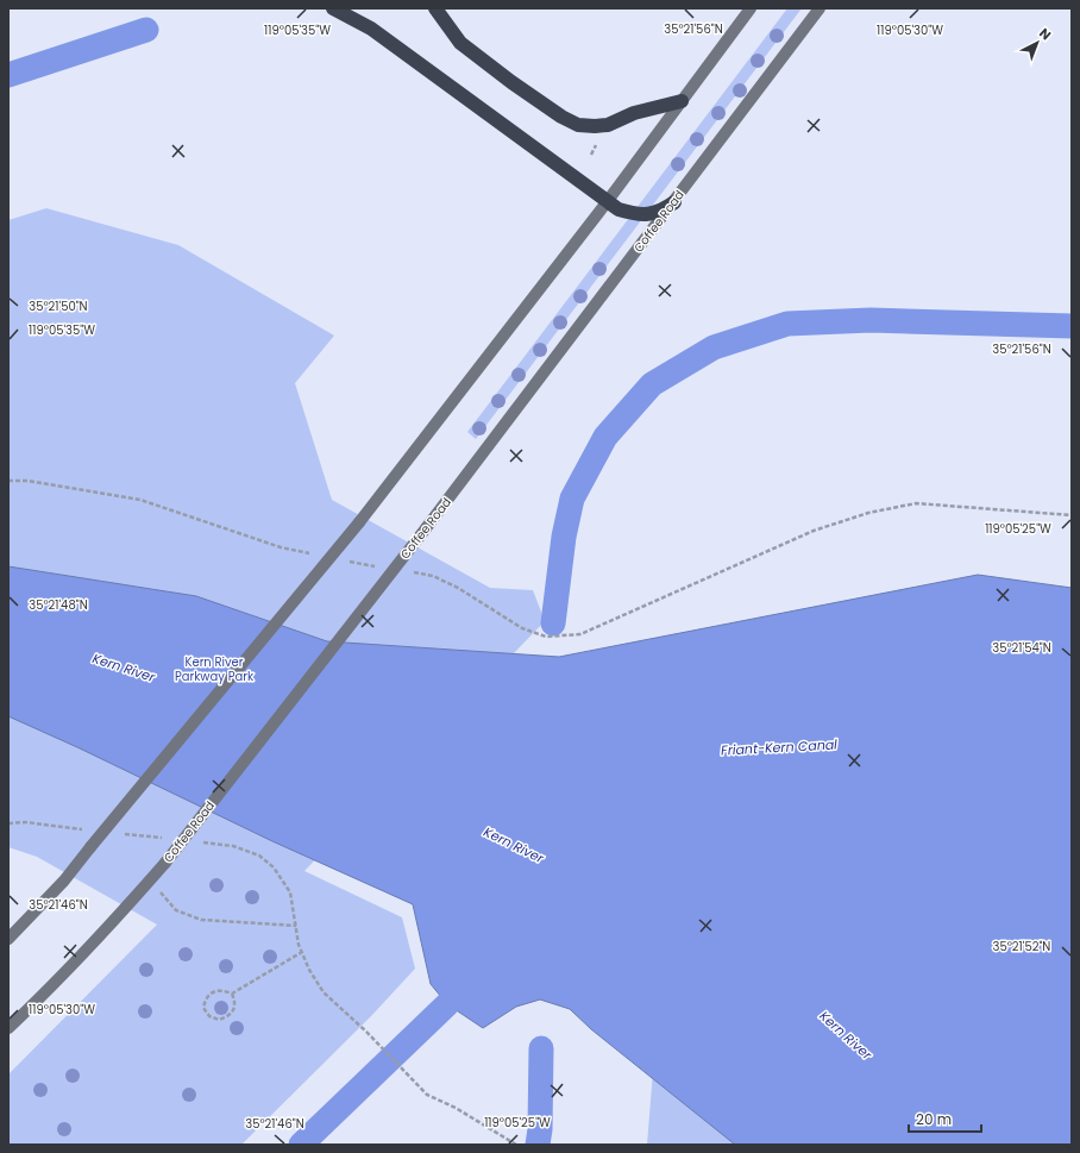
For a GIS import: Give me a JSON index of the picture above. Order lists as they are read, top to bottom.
{
  "streets": {
    "main road": ["Coffee Road"]
  },
  "water": ["Kern River", "Friant-Kern Canal"],
  "parks": ["Kern River Parkway Park"],
  "scale_bar": "20 m",
  "north": "top right",
  "coordinates": [
    "35°21'56\"N",
    "119°05'35\"W",
    "119°05'30\"W",
    "35°21'50\"N",
    "119°05'25\"W",
    "35°21'48\"N",
    "35°21'54\"N",
    "35°21'46\"N",
    "35°21'52\"N"
  ]
}
